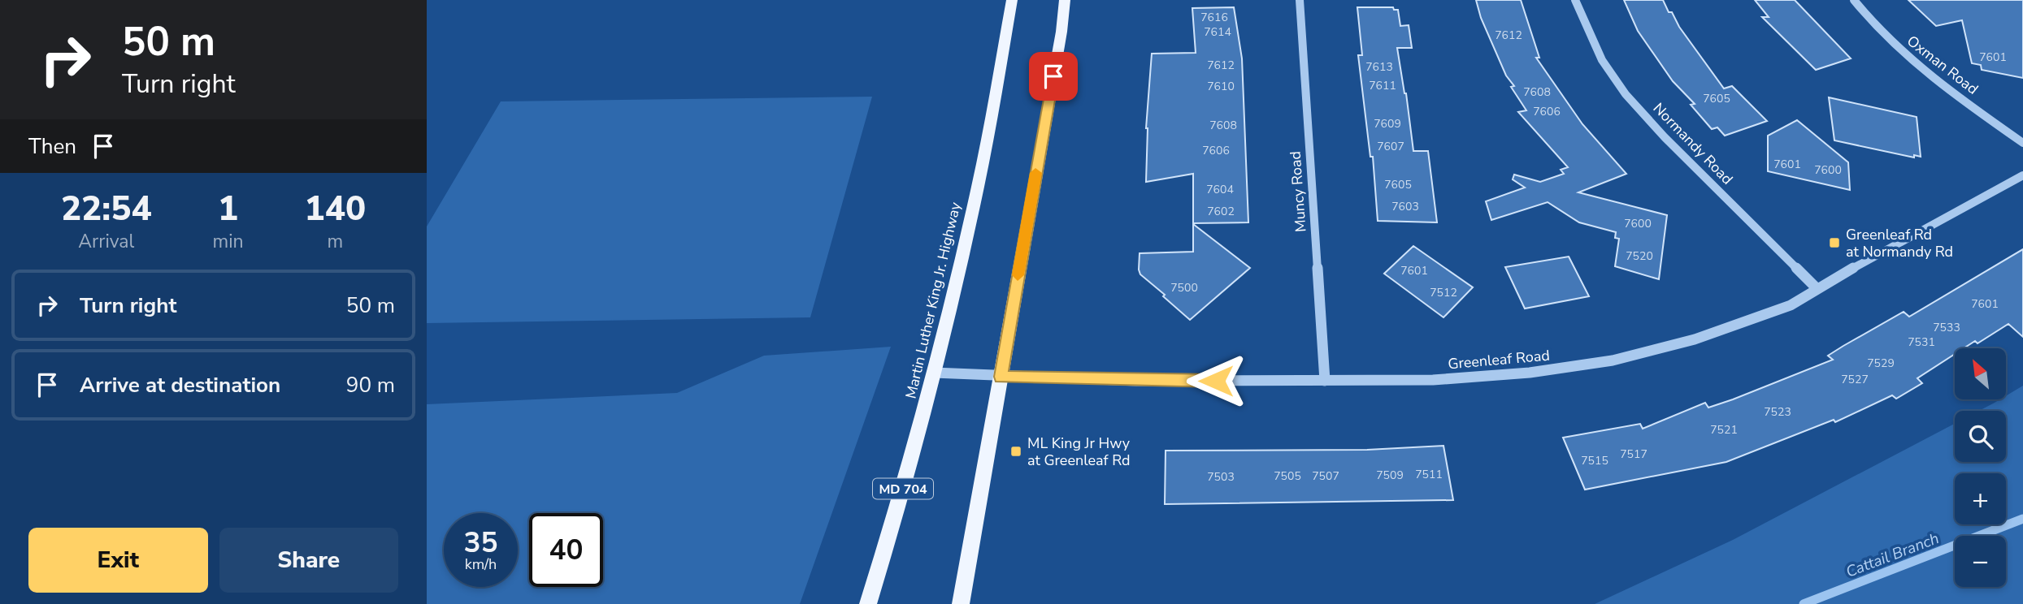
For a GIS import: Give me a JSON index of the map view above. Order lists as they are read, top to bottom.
{
  "streets": {
    "main road": ["Martin Luther King Jr. Highway", "MD 704"],
    "street": [
      "Oxman Road",
      "Normandy Road",
      "Muncy Road",
      "Greenleaf Road"
    ]
  },
  "crossings": [
    ["Normandy Road", "Greenleaf Road"],
    ["Muncy Road", "Greenleaf Road"],
    ["Martin Luther King Jr. Highway", "Greenleaf Road"]
  ],
  "water": ["Cattail Branch"],
  "places": {
    "transit": ["Greenleaf Rd at Normandy Rd", "ML King Jr Hwy at Greenleaf Rd"]
  },
  "house_numbers": [
    "7616",
    "7614",
    "7612",
    "7601",
    "7612",
    "7613",
    "7611",
    "7610",
    "7608",
    "7605",
    "7606",
    "7609",
    "7608",
    "7607",
    "7606",
    "7601",
    "7600",
    "7605",
    "7604",
    "7603",
    "7602",
    "7600",
    "7520",
    "7601",
    "7500",
    "7512",
    "7601",
    "7533",
    "7531",
    "7529",
    "7527",
    "7523",
    "7521",
    "7517",
    "7515",
    "7511",
    "7509",
    "7505",
    "7507",
    "7503"
  ],
  "north": "top left",
  "page": {
    "turn": ["50 m", "Turn right"],
    "then": "Then",
    "eta": [
      "22:54",
      "Arrival",
      "1",
      "min",
      "140",
      "m"
    ],
    "list": [
      {
        "name": "Turn right",
        "value": "50 m"
      },
      {
        "name": "Arrive at destination",
        "value": "90 m"
      }
    ],
    "map_buttons": ["+", "−"],
    "speed": "35 km/h",
    "limit": "40",
    "buttons": ["Exit", "Share"]
  }
}
